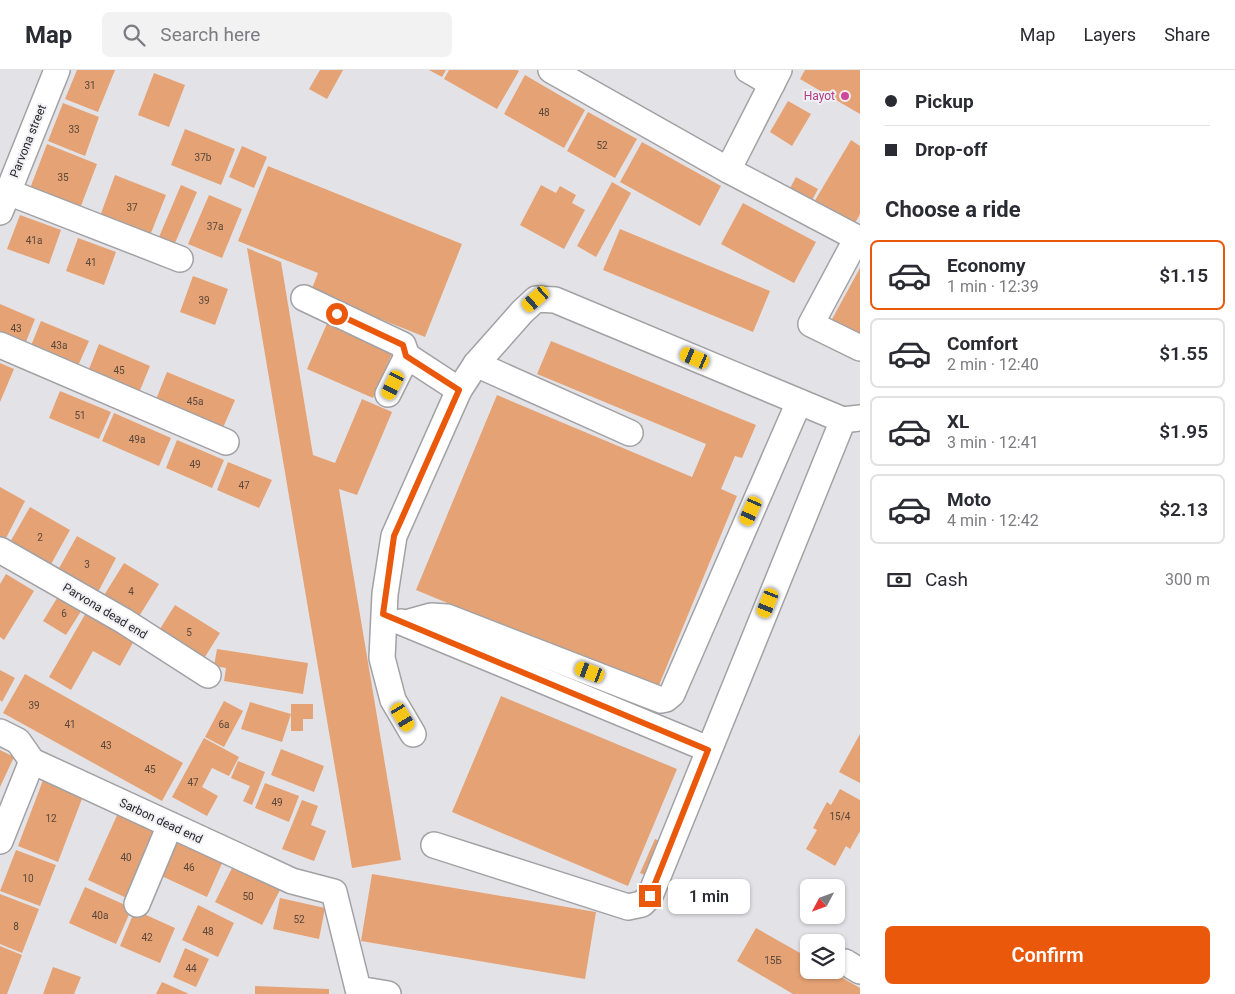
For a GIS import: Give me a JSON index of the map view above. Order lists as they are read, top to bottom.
{
  "streets": {
    "street": ["Parvona street", "Parvona dead end", "Sarbon dead end"]
  },
  "places": ["Hayot"],
  "house_numbers": [
    "31",
    "48",
    "33",
    "52",
    "37b",
    "35",
    "37",
    "37a",
    "41a",
    "41",
    "39",
    "43",
    "43a",
    "45",
    "45a",
    "51",
    "49a",
    "49",
    "47",
    "2",
    "3",
    "4",
    "6",
    "5",
    "39",
    "41",
    "6a",
    "43",
    "45",
    "47",
    "49",
    "15/4",
    "12",
    "40",
    "46",
    "10",
    "50",
    "40a",
    "52",
    "8",
    "48",
    "42",
    "15Б",
    "44"
  ],
  "north": "bottom left",
  "page": {
    "header": "Map",
    "search": "Search here",
    "nav": ["Map", "Layers", "Share"],
    "banner": ["Pickup", "Drop-off"],
    "heading": "Choose a ride",
    "list": [
      {
        "name": "Economy",
        "note": "1 min · 12:39",
        "value": "$1.15"
      },
      {
        "name": "Comfort",
        "note": "2 min · 12:40",
        "value": "$1.55"
      },
      {
        "name": "XL",
        "note": "3 min · 12:41",
        "value": "$1.95"
      },
      {
        "name": "Moto",
        "note": "4 min · 12:42",
        "value": "$2.13"
      }
    ],
    "pay": ["Cash", "300 m"],
    "bubble": "1 min",
    "buttons": "Confirm"
  }
}
